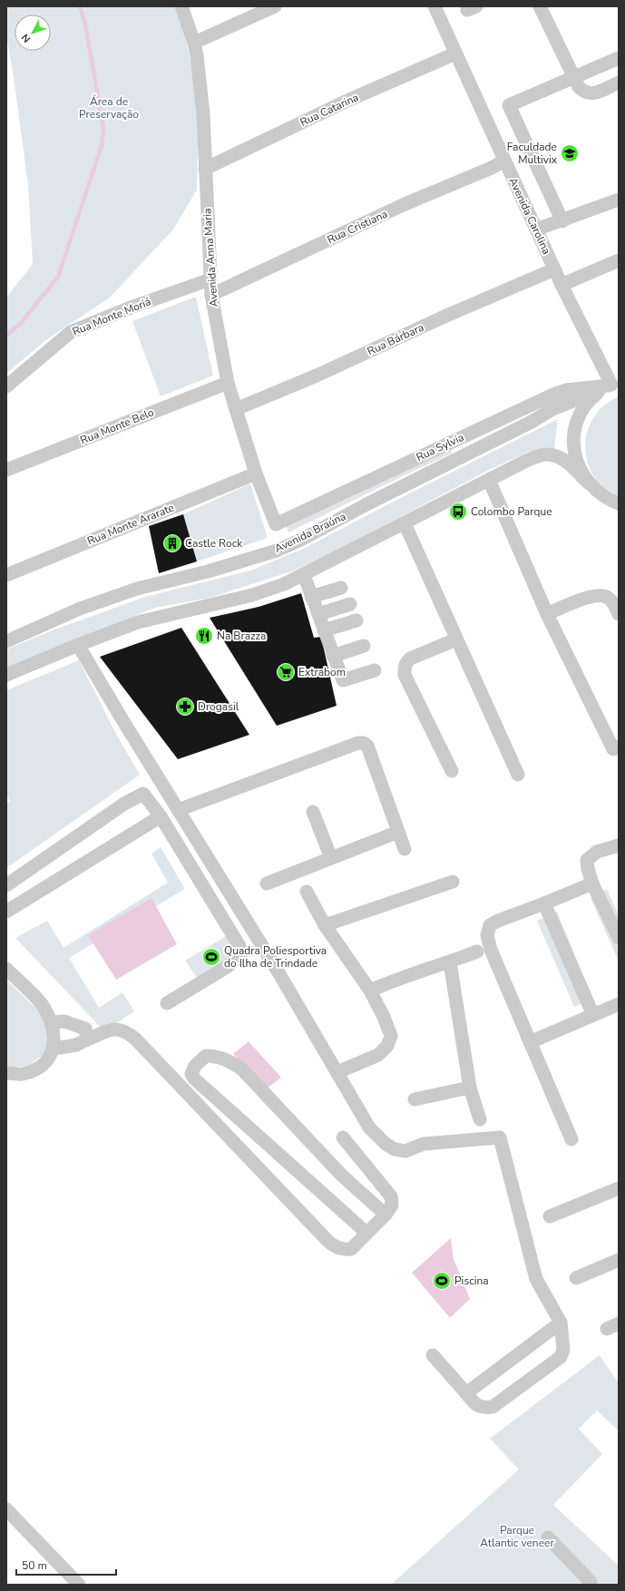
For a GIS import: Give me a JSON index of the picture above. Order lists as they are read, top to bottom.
{
  "streets": {
    "street": [
      "Rua Catarina",
      "Avenida Carolina",
      "Rua Cristiana",
      "Avenida Anna Maria",
      "Rua Monte Moriá",
      "Rua Bárbara",
      "Rua Monte Belo",
      "Rua Sylvia",
      "Rua Monte Ararate",
      "Avenida Braúna"
    ]
  },
  "crossings": [
    ["Rua Catarina", "Avenida Carolina"],
    ["Rua Catarina", "Avenida Anna Maria"],
    ["Avenida Carolina", "Rua Cristiana"],
    ["Avenida Carolina", "Rua Bárbara"],
    ["Avenida Carolina", "Rua Sylvia"],
    ["Avenida Carolina", "Avenida Braúna"],
    ["Rua Cristiana", "Avenida Anna Maria"],
    ["Avenida Anna Maria", "Rua Monte Moriá"],
    ["Avenida Anna Maria", "Rua Bárbara"],
    ["Avenida Anna Maria", "Rua Monte Belo"],
    ["Avenida Anna Maria", "Rua Sylvia"],
    ["Avenida Anna Maria", "Rua Monte Ararate"],
    ["Rua Sylvia", "Avenida Braúna"]
  ],
  "parks": ["Área de Preservação", "Parque Atlantic veneer"],
  "places": {
    "school or university": ["Faculdade Multivix"],
    "bus stop": ["Colombo Parque"],
    "building": ["Castle Rock"],
    "restaurant": ["Na Brazza"],
    "supermarket": ["Extrabom"],
    "pharmacy": ["Drogasil"],
    "sports": ["Quadra Poliesportiva do Ilha de Trindade", "Piscina"]
  },
  "scale_bar": "50 m",
  "north": "bottom left"
}
